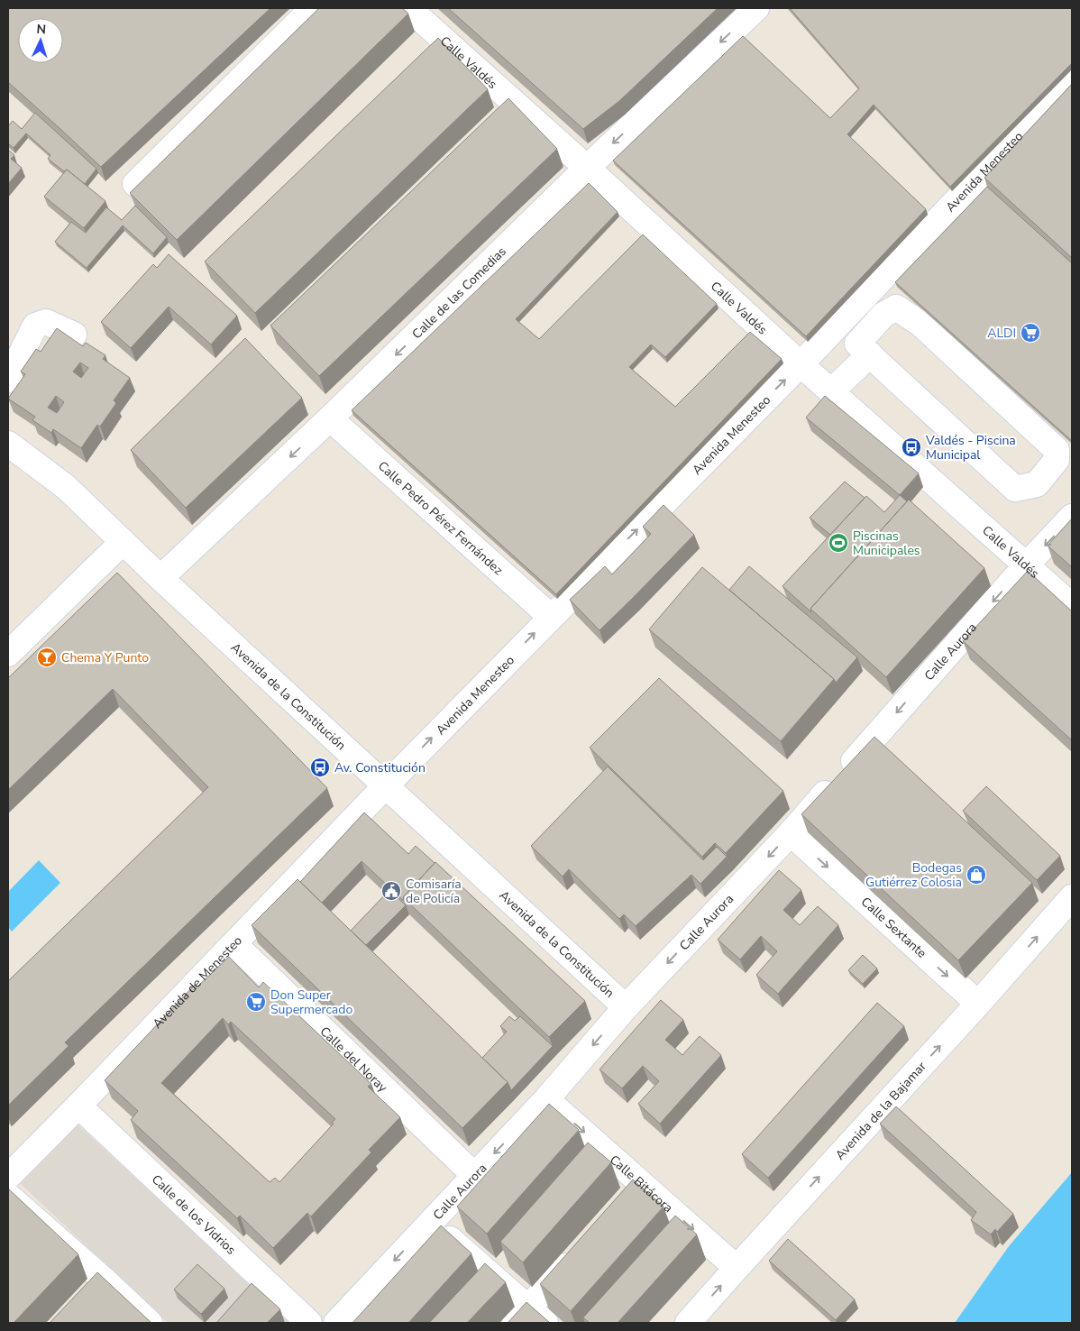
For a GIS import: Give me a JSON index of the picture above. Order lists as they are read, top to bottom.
{
  "streets": {
    "street": [
      "Calle Valdés",
      "Avenida Menesteo",
      "Calle de las Comedias",
      "Calle Pedro Pérez Fernández",
      "Calle Aurora",
      "Avenida de la Constitución",
      "Calle Sextante",
      "Avenida de Menesteo",
      "Calle del Noray",
      "Avenida de la Bajamar",
      "Calle Bitácora",
      "Calle de los Vidrios"
    ]
  },
  "crossings": [
    ["Calle Valdés", "Avenida Menesteo"],
    ["Calle Valdés", "Calle de las Comedias"],
    ["Calle Valdés", "Calle Aurora"],
    ["Avenida Menesteo", "Calle Pedro Pérez Fernández"],
    ["Avenida Menesteo", "Avenida de la Constitución"],
    ["Avenida Menesteo", "Avenida de Menesteo"],
    ["Calle de las Comedias", "Calle Pedro Pérez Fernández"],
    ["Calle de las Comedias", "Avenida de la Constitución"],
    ["Calle Aurora", "Avenida de la Constitución"],
    ["Calle Aurora", "Calle Sextante"],
    ["Calle Aurora", "Calle del Noray"],
    ["Calle Aurora", "Calle Bitácora"],
    ["Avenida de la Constitución", "Avenida de Menesteo"],
    ["Calle Sextante", "Avenida de la Bajamar"],
    ["Avenida de Menesteo", "Calle del Noray"],
    ["Avenida de Menesteo", "Calle de los Vidrios"],
    ["Avenida de la Bajamar", "Calle Bitácora"]
  ],
  "one_way": [
    "Avenida Menesteo",
    "Calle de las Comedias",
    "Calle Aurora",
    "Calle Sextante",
    "Avenida de la Bajamar"
  ],
  "places": {
    "supermarket": ["ALDI", "Don Super Supermercado"],
    "bus stop": ["Valdés - Piscina Municipal", "Av. Constitución"],
    "sports": ["Piscinas Municipales"],
    "bar": ["Chema Y Punto"],
    "shop": ["Bodegas Gutiérrez Colosia"],
    "public building": ["Comisaría de Policía"]
  },
  "north": "top"
}
